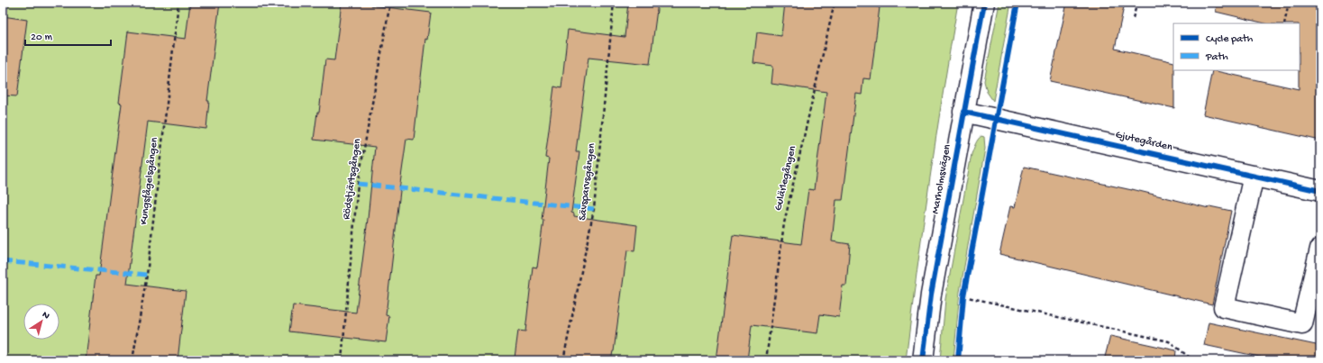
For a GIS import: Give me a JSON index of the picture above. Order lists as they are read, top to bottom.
{
  "streets": {
    "street": ["Gjutegården", "Marholmsvägen"],
    "path": [
      "Gulärlegången",
      "Rödstjärtsgången",
      "Kungsfågelsgången",
      "Sävsparvsgången"
    ]
  },
  "crossings": [
    ["Gjutegården", "Marholmsvägen"]
  ],
  "legend": ["Cycle path", "Path"],
  "scale_bar": "20 m",
  "north": "top right"
}
